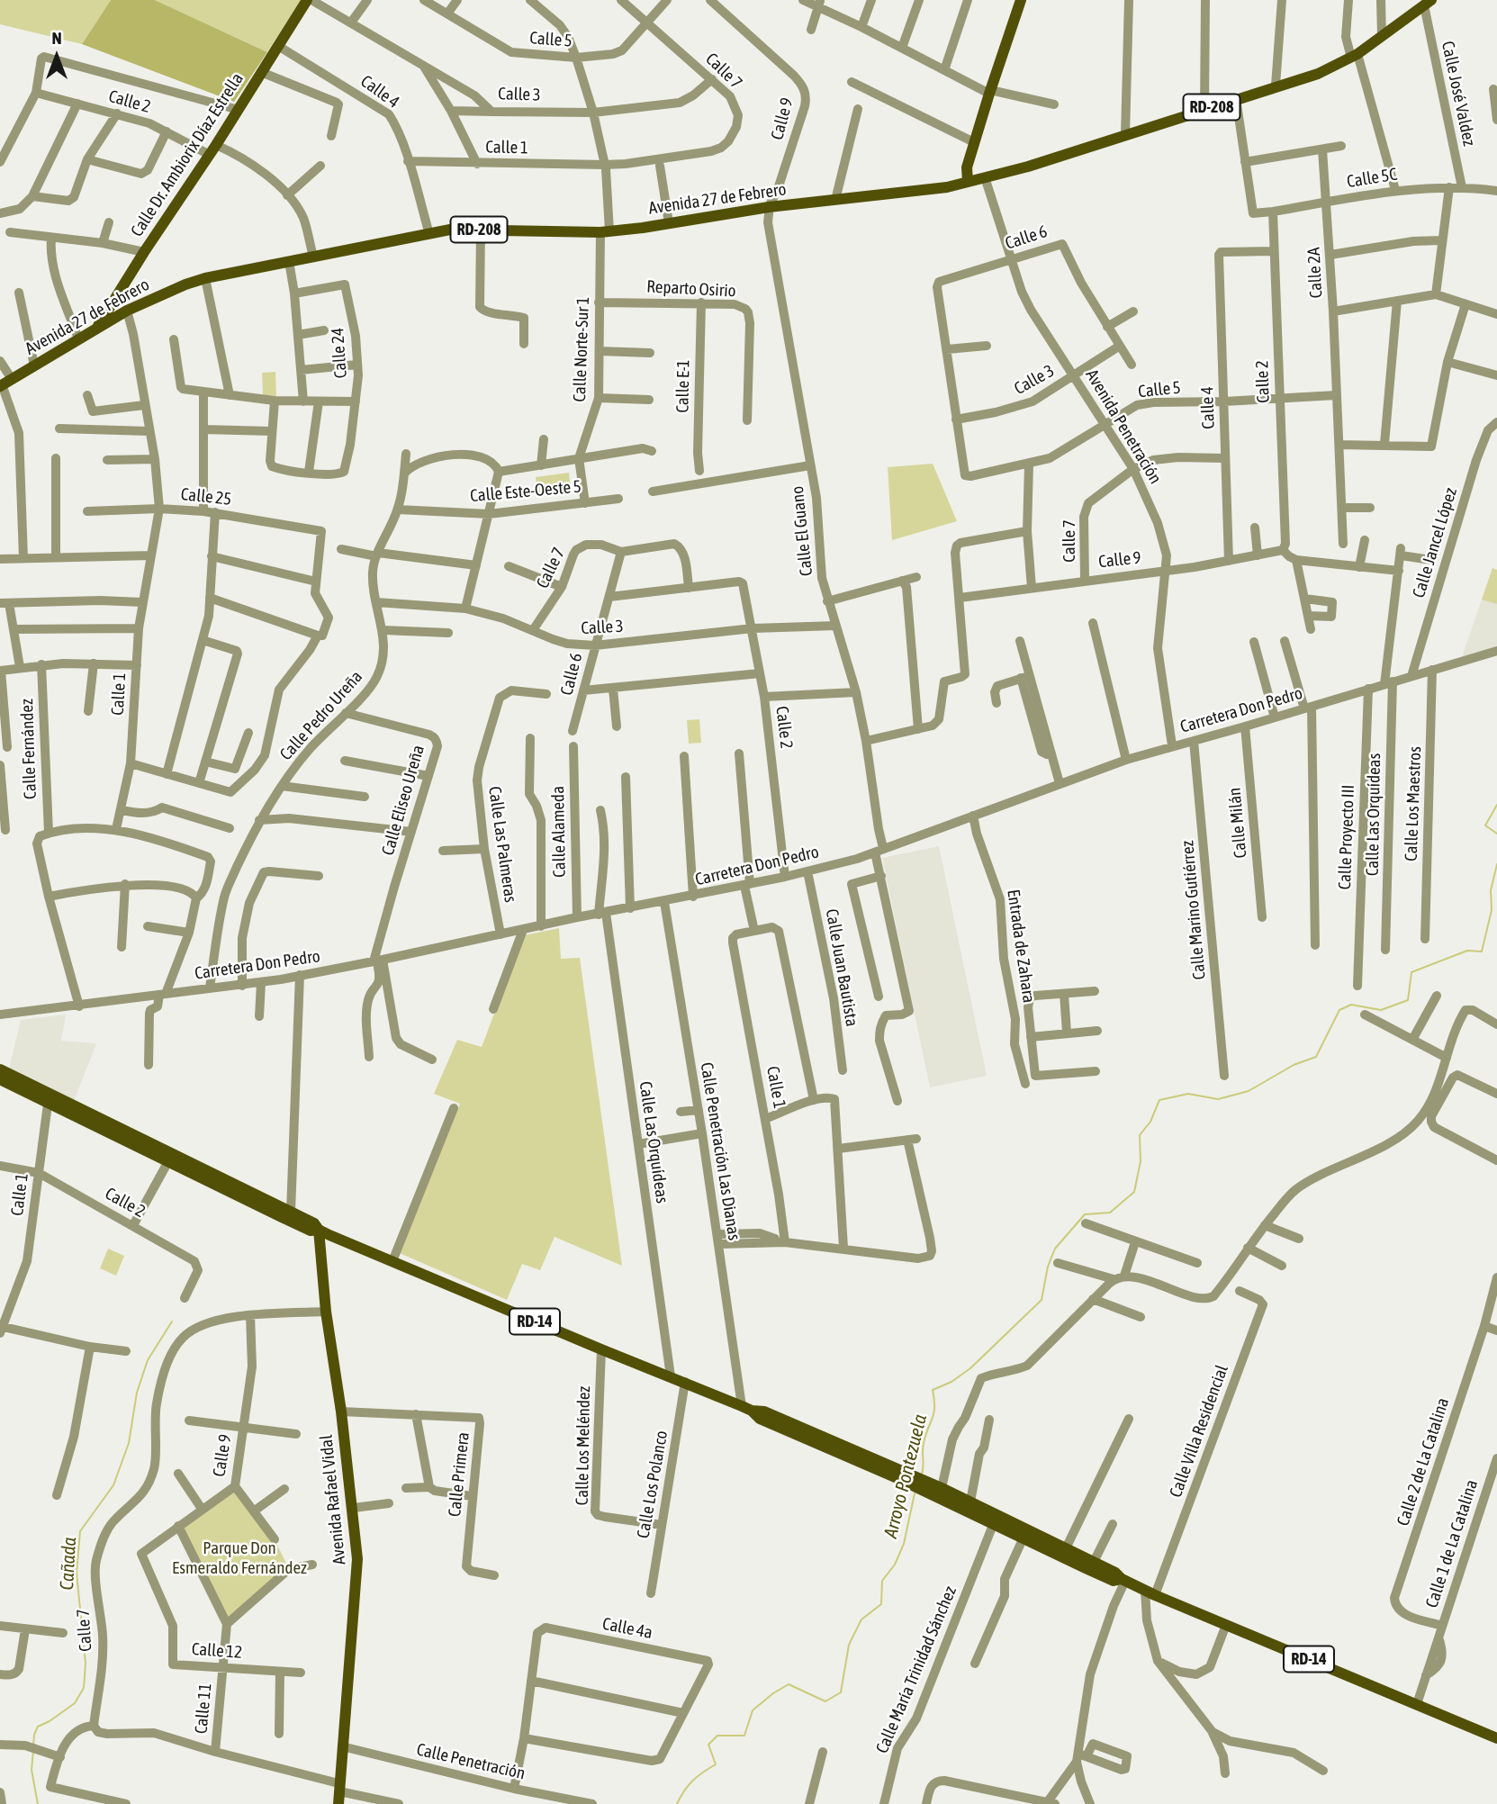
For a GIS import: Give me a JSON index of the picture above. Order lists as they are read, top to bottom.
{
  "streets": {
    "main road": [
      "RD-208",
      "Calle Dr. Ambiorix Díaz Estrella",
      "Avenida 27 de Febrero",
      "RD-14",
      "Avenida Rafael Vidal"
    ],
    "street": [
      "Calle 5",
      "Calle 7",
      "Calle 4",
      "Calle José Valdez",
      "Calle 3",
      "Calle 2",
      "Calle 9",
      "Calle 1",
      "Calle 5C",
      "Calle 6",
      "Calle 2A",
      "Reparto Osirio",
      "Calle Norte-Sur 1",
      "Calle 24",
      "Calle E-1",
      "Avenida Penetración",
      "Calle Este-Oeste 5",
      "Calle 25",
      "Calle El Guano",
      "Calle Jancel López",
      "Carretera Don Pedro",
      "Calle Pedro Ureña",
      "Calle Fernández",
      "Calle Eliseo Ureña",
      "Calle Los Maestros",
      "Calle Las Orquídeas",
      "Calle Milán",
      "Calle Alameda",
      "Calle Proyecto III",
      "Calle Las Palmeras",
      "Calle Marino Gutiérrez",
      "Entrada de Zahara",
      "Calle Juan Bautista",
      "Calle Penetración Las Dianas",
      "Calle Villa Residencial",
      "Calle Los Meléndez",
      "Calle 2 de La Catalina",
      "Calle Primera",
      "Calle Los Polanco",
      "Calle 1 de La Catalina",
      "Calle 4a",
      "Calle 12",
      "Calle María Trinidad Sánchez",
      "Calle 11",
      "Calle Penetración"
    ]
  },
  "crossings": [
    ["Calle 5", "Calle 7"],
    ["Calle 5", "Calle 4"],
    ["Calle 5", "Calle 3"],
    ["Calle 5", "Calle 2"],
    ["Calle 5", "Calle 2A"],
    ["Calle 5", "Avenida Penetración"],
    ["Calle 7", "Calle 4"],
    ["Calle 7", "Calle 3"],
    ["Calle 7", "Calle 2"],
    ["Calle 7", "Calle 9"],
    ["Calle 7", "Calle 1"],
    ["Calle 7", "Calle 6"],
    ["Calle 7", "Avenida Penetración"],
    ["Calle 7", "Avenida Rafael Vidal"],
    ["Calle 4", "Calle 2"],
    ["Calle 4", "Calle 9"],
    ["Calle 4", "Calle 1"],
    ["Calle 4", "Calle Dr. Ambiorix Díaz Estrella"],
    ["Calle 4", "Avenida 27 de Febrero"],
    ["Calle José Valdez", "Calle 5C"],
    ["Calle José Valdez", "Avenida 27 de Febrero"],
    ["Calle 3", "Calle 2"],
    ["Calle 3", "Calle Dr. Ambiorix Díaz Estrella"],
    ["Calle 3", "Calle 6"],
    ["Calle 3", "Avenida Penetración"],
    ["Calle 3", "Calle El Guano"],
    ["Calle 3", "Calle Pedro Ureña"],
    ["Calle 2", "Calle 9"],
    ["Calle 2", "Calle 1"],
    ["Calle 2", "Calle Dr. Ambiorix Díaz Estrella"],
    ["Calle 2", "Calle 5C"],
    ["Calle 2", "Avenida 27 de Febrero"],
    ["Calle 2", "Carretera Don Pedro"],
    ["Calle 9", "Avenida 27 de Febrero"],
    ["Calle 9", "Avenida Penetración"],
    ["Calle 9", "Calle El Guano"],
    ["Calle 9", "Calle 12"],
    ["Calle 1", "Avenida 27 de Febrero"],
    ["Calle 1", "Calle 25"],
    ["Calle 1", "RD-14"],
    ["Calle Dr. Ambiorix Díaz Estrella", "Avenida 27 de Febrero"],
    ["Calle 5C", "Calle 2A"],
    ["Avenida 27 de Febrero", "Calle Norte-Sur 1"],
    ["Avenida 27 de Febrero", "Avenida Penetración"],
    ["Avenida 27 de Febrero", "Calle El Guano"],
    ["Calle 6", "Avenida Penetración"],
    ["Reparto Osirio", "Calle Norte-Sur 1"],
    ["Reparto Osirio", "Calle E-1"],
    ["Calle Norte-Sur 1", "Calle Este-Oeste 5"],
    ["Avenida Penetración", "Carretera Don Pedro"],
    ["Calle Este-Oeste 5", "Calle Pedro Ureña"],
    ["Calle El Guano", "Carretera Don Pedro"],
    ["Calle Jancel López", "Carretera Don Pedro"],
    ["Carretera Don Pedro", "Calle Pedro Ureña"],
    ["Carretera Don Pedro", "Calle Eliseo Ureña"],
    ["Carretera Don Pedro", "Calle Los Maestros"],
    ["Carretera Don Pedro", "Calle Las Orquídeas"],
    ["Carretera Don Pedro", "Calle Milán"],
    ["Carretera Don Pedro", "Calle Alameda"],
    ["Carretera Don Pedro", "Calle Proyecto III"],
    ["Carretera Don Pedro", "Calle Las Palmeras"],
    ["Carretera Don Pedro", "Calle Marino Gutiérrez"],
    ["Carretera Don Pedro", "Entrada de Zahara"],
    ["Carretera Don Pedro", "Calle Juan Bautista"],
    ["Carretera Don Pedro", "Calle Penetración Las Dianas"],
    ["Calle Pedro Ureña", "Calle Eliseo Ureña"],
    ["Calle Las Orquídeas", "RD-14"],
    ["Calle Penetración Las Dianas", "RD-14"],
    ["RD-14", "Calle Villa Residencial"],
    ["RD-14", "Calle Los Meléndez"],
    ["RD-14", "Calle Los Polanco"],
    ["RD-14", "Avenida Rafael Vidal"],
    ["RD-14", "Calle 1 de La Catalina"],
    ["RD-14", "Calle María Trinidad Sánchez"],
    ["Calle Los Meléndez", "Calle Los Polanco"],
    ["Calle 2 de La Catalina", "Calle 1 de La Catalina"],
    ["Calle Primera", "Avenida Rafael Vidal"],
    ["Avenida Rafael Vidal", "Calle Penetración"],
    ["Calle 12", "Calle 11"]
  ],
  "water": ["Arroyo Pontezuela", "Cañada"],
  "parks": ["Parque Don Esmeraldo Fernández"],
  "north": "top"
}
